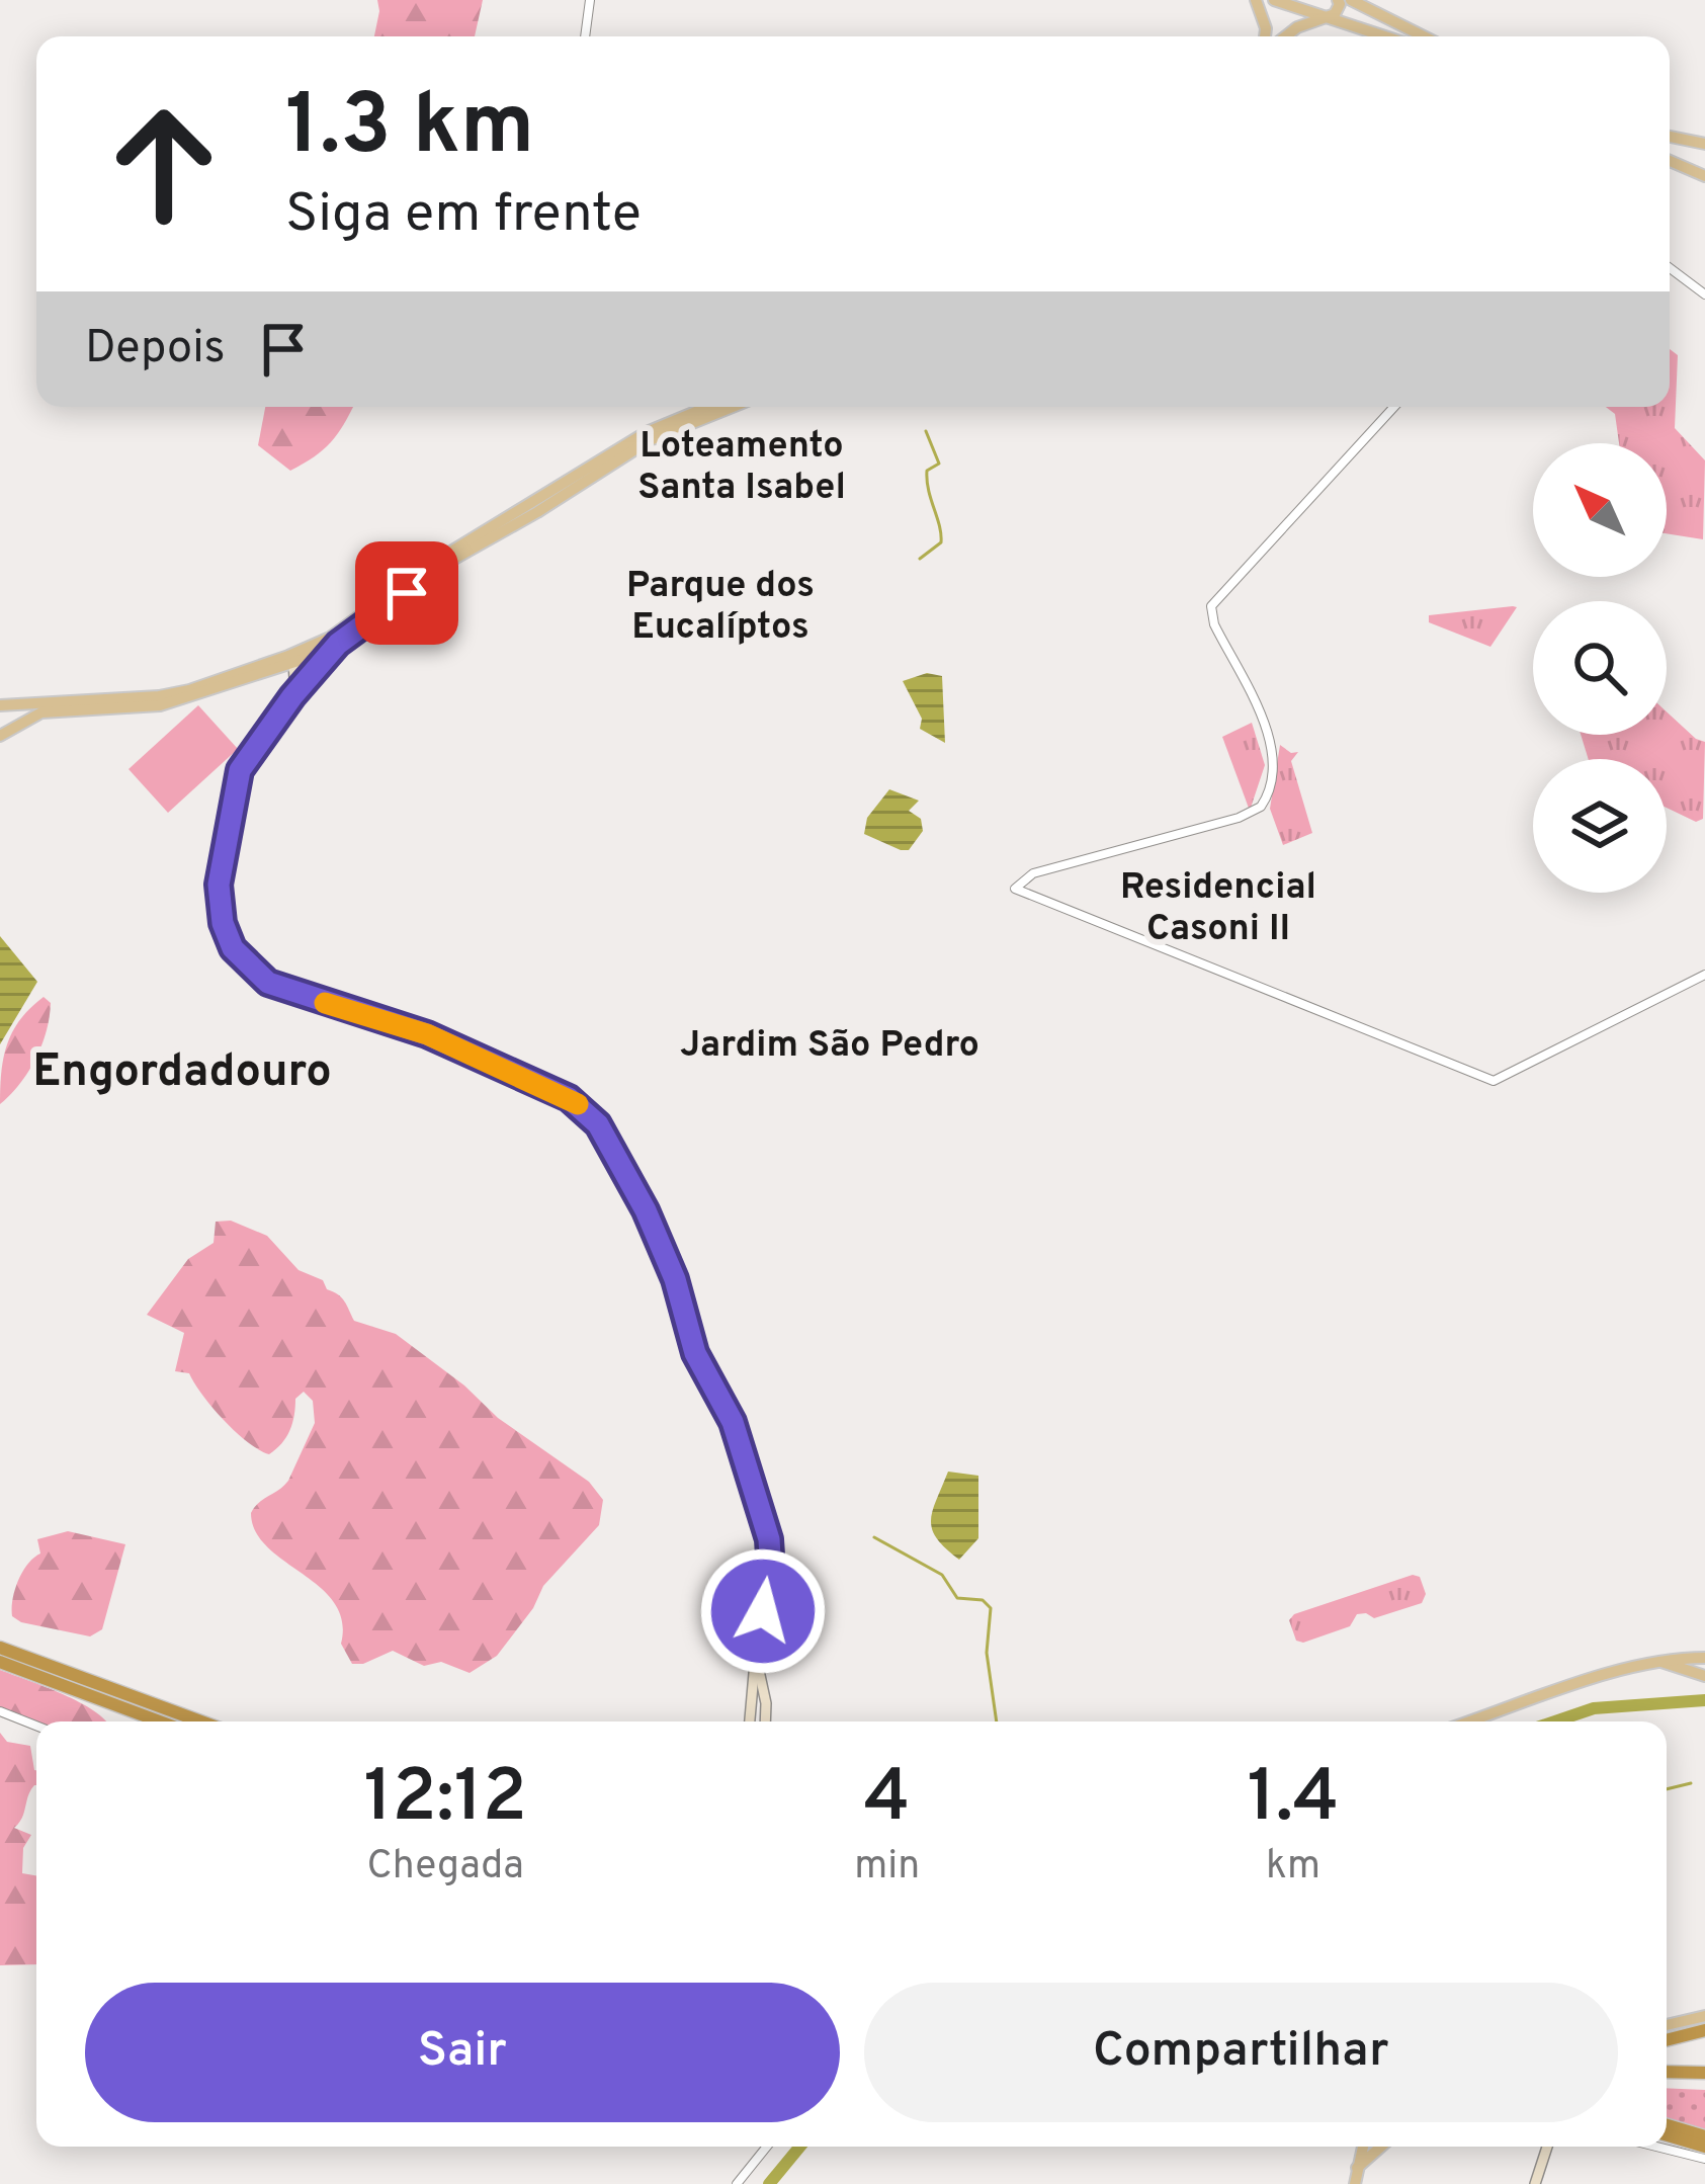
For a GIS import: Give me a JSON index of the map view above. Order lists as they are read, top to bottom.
{
  "districts": [
    "Loteamento Santa Isabel",
    "Parque dos Eucalíptos",
    "Residencial Casoni II",
    "Jardim São Pedro",
    "Engordadouro"
  ],
  "north": "top left",
  "page": {
    "turn": ["1.3 km", "Siga em frente"],
    "then": "Depois",
    "eta": [
      "12:12",
      "Chegada",
      "4",
      "min",
      "1.4",
      "km"
    ],
    "buttons": ["Sair", "Compartilhar"]
  }
}
